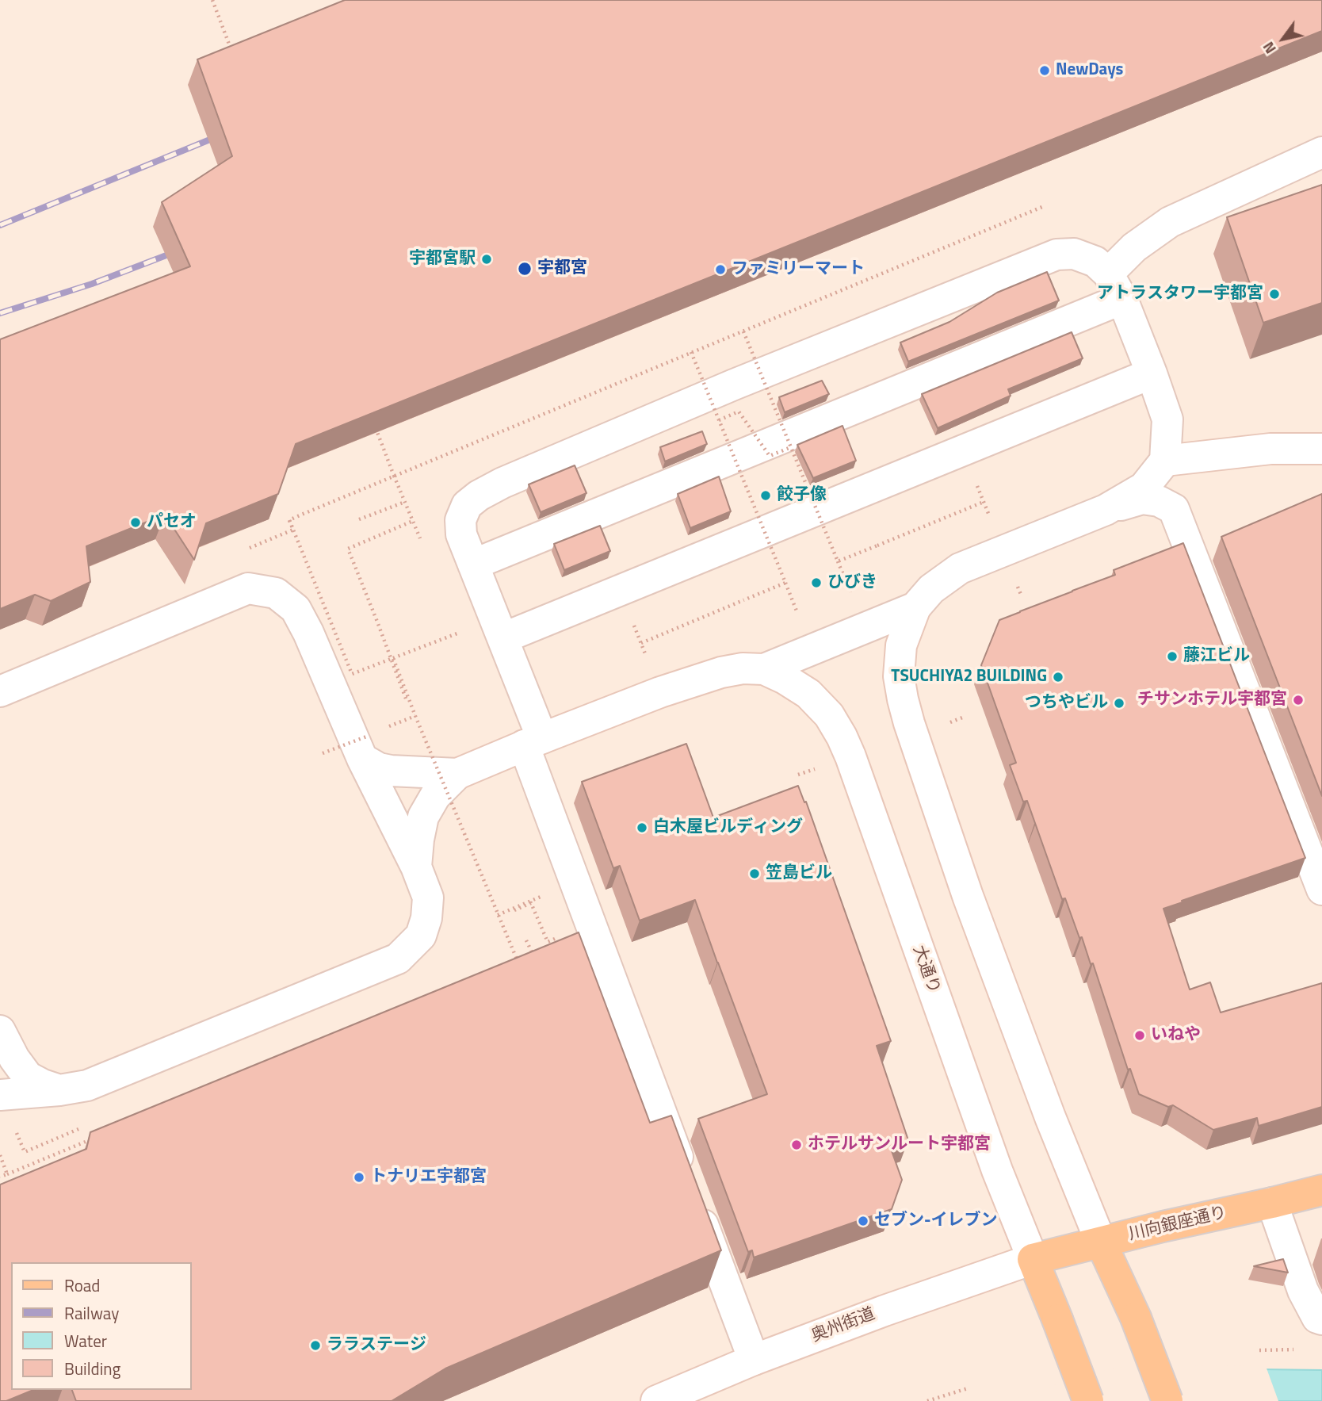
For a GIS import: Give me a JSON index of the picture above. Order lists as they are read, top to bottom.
{
  "streets": {
    "main road": ["大通り", "川向銀座通り"],
    "street": ["奥州街道"]
  },
  "crossings": [
    ["大通り", "川向銀座通り"],
    ["大通り", "奥州街道"],
    ["川向銀座通り", "奥州街道"]
  ],
  "places": [
    "NewDays",
    "宇都宮駅",
    "宇都宮",
    "ファミリーマート",
    "アトラスタワー宇都宮",
    "餃子像",
    "パセオ",
    "ひびき",
    "藤江ビル",
    "TSUCHIYA2 BUILDING",
    "チサンホテル宇都宮",
    "つちやビル",
    "白木屋ビルディング",
    "笠島ビル",
    "いねや",
    "ホテルサンルート宇都宮",
    "トナリエ宇都宮",
    "セブン-イレブン",
    "ララステージ"
  ],
  "legend": [
    "Road",
    "Railway",
    "Water",
    "Building"
  ],
  "north": "bottom left"
}
